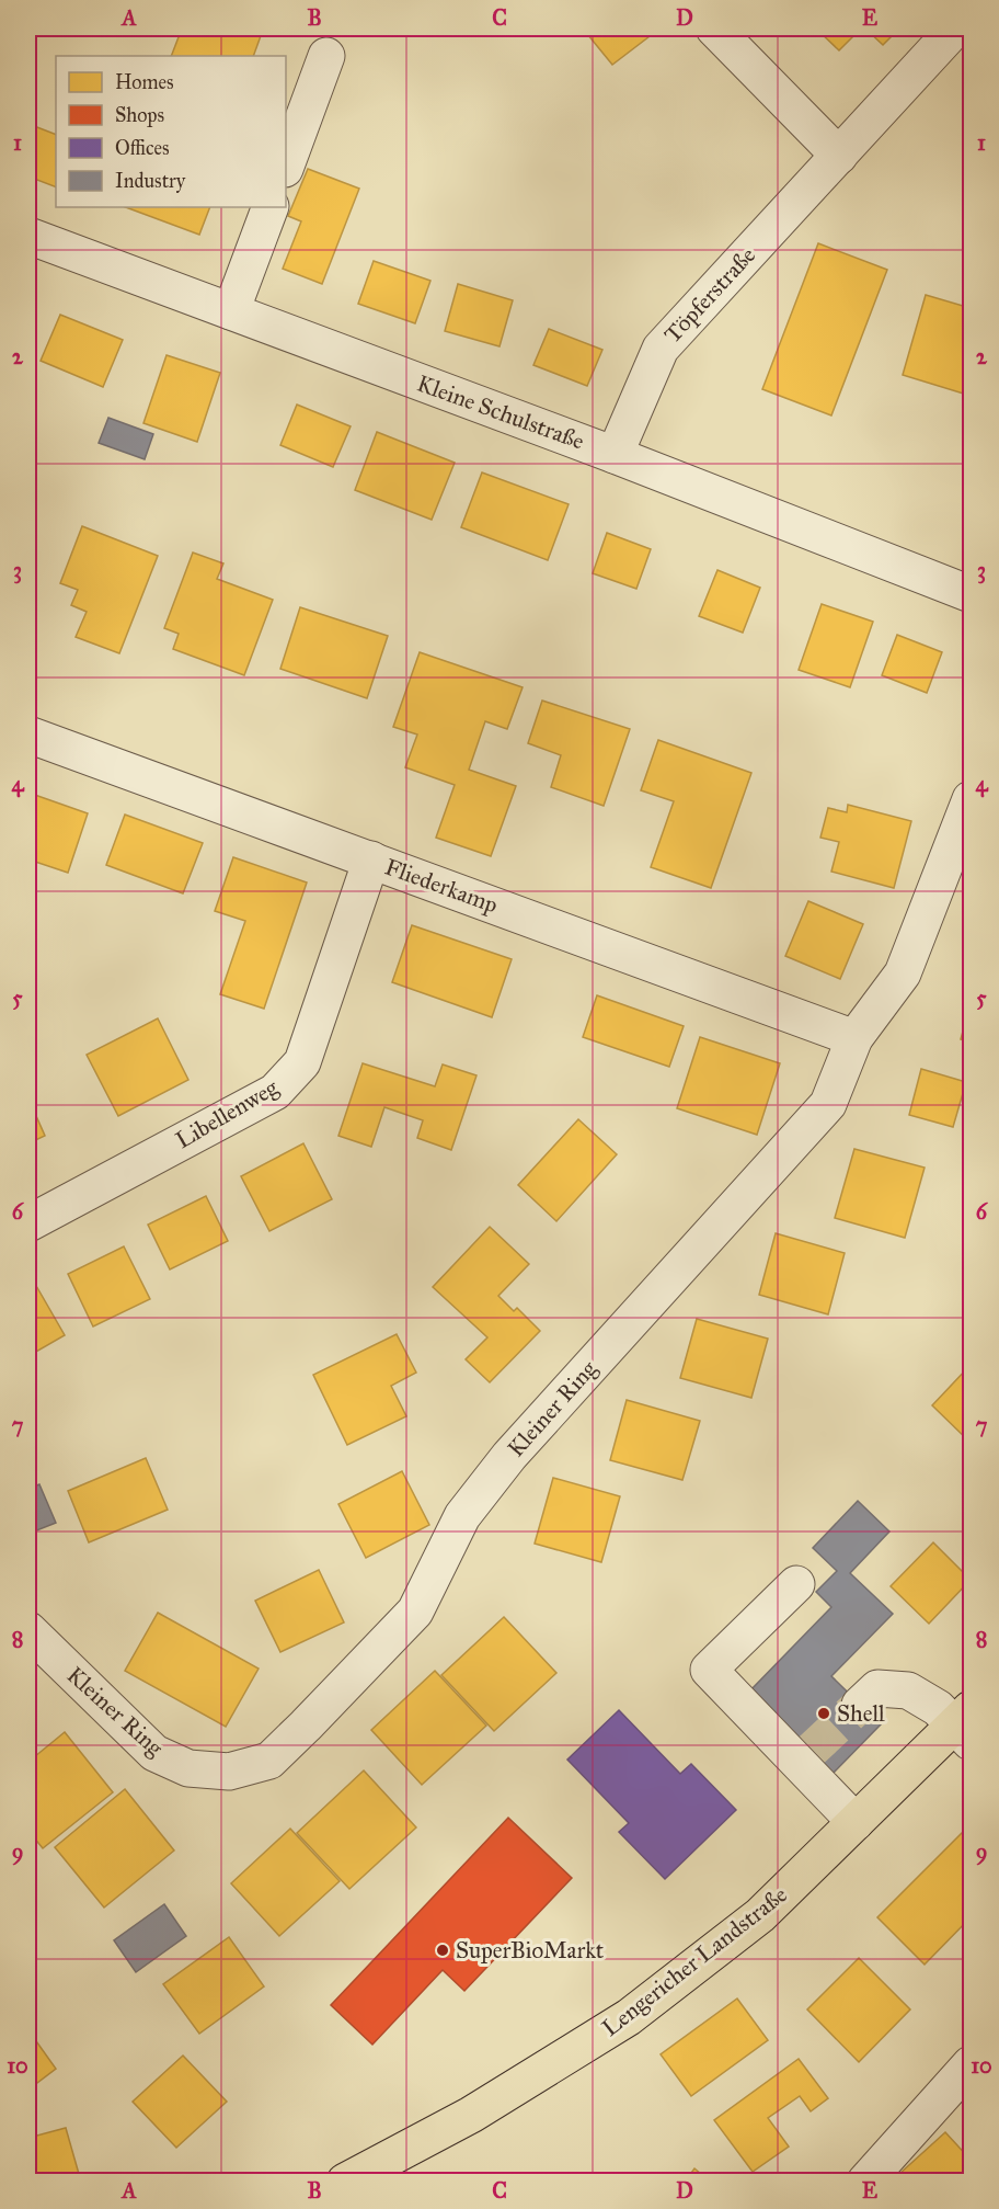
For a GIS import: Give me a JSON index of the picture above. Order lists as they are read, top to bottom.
{
  "streets": {
    "main road": ["Lengericher Landstraße"],
    "street": [
      "Töpferstraße",
      "Kleine Schulstraße",
      "Fliederkamp",
      "Libellenweg",
      "Kleiner Ring"
    ]
  },
  "crossings": [
    ["Töpferstraße", "Kleine Schulstraße"],
    ["Fliederkamp", "Libellenweg"],
    ["Fliederkamp", "Kleiner Ring"]
  ],
  "places": ["Shell", "SuperBioMarkt"],
  "legend": [
    "Homes",
    "Shops",
    "Offices",
    "Industry"
  ],
  "grid": {
    "columns": [
      "A",
      "B",
      "C",
      "D",
      "E"
    ],
    "rows": [
      "1",
      "2",
      "3",
      "4",
      "5",
      "6",
      "7",
      "8",
      "9",
      "10"
    ]
  }
}
